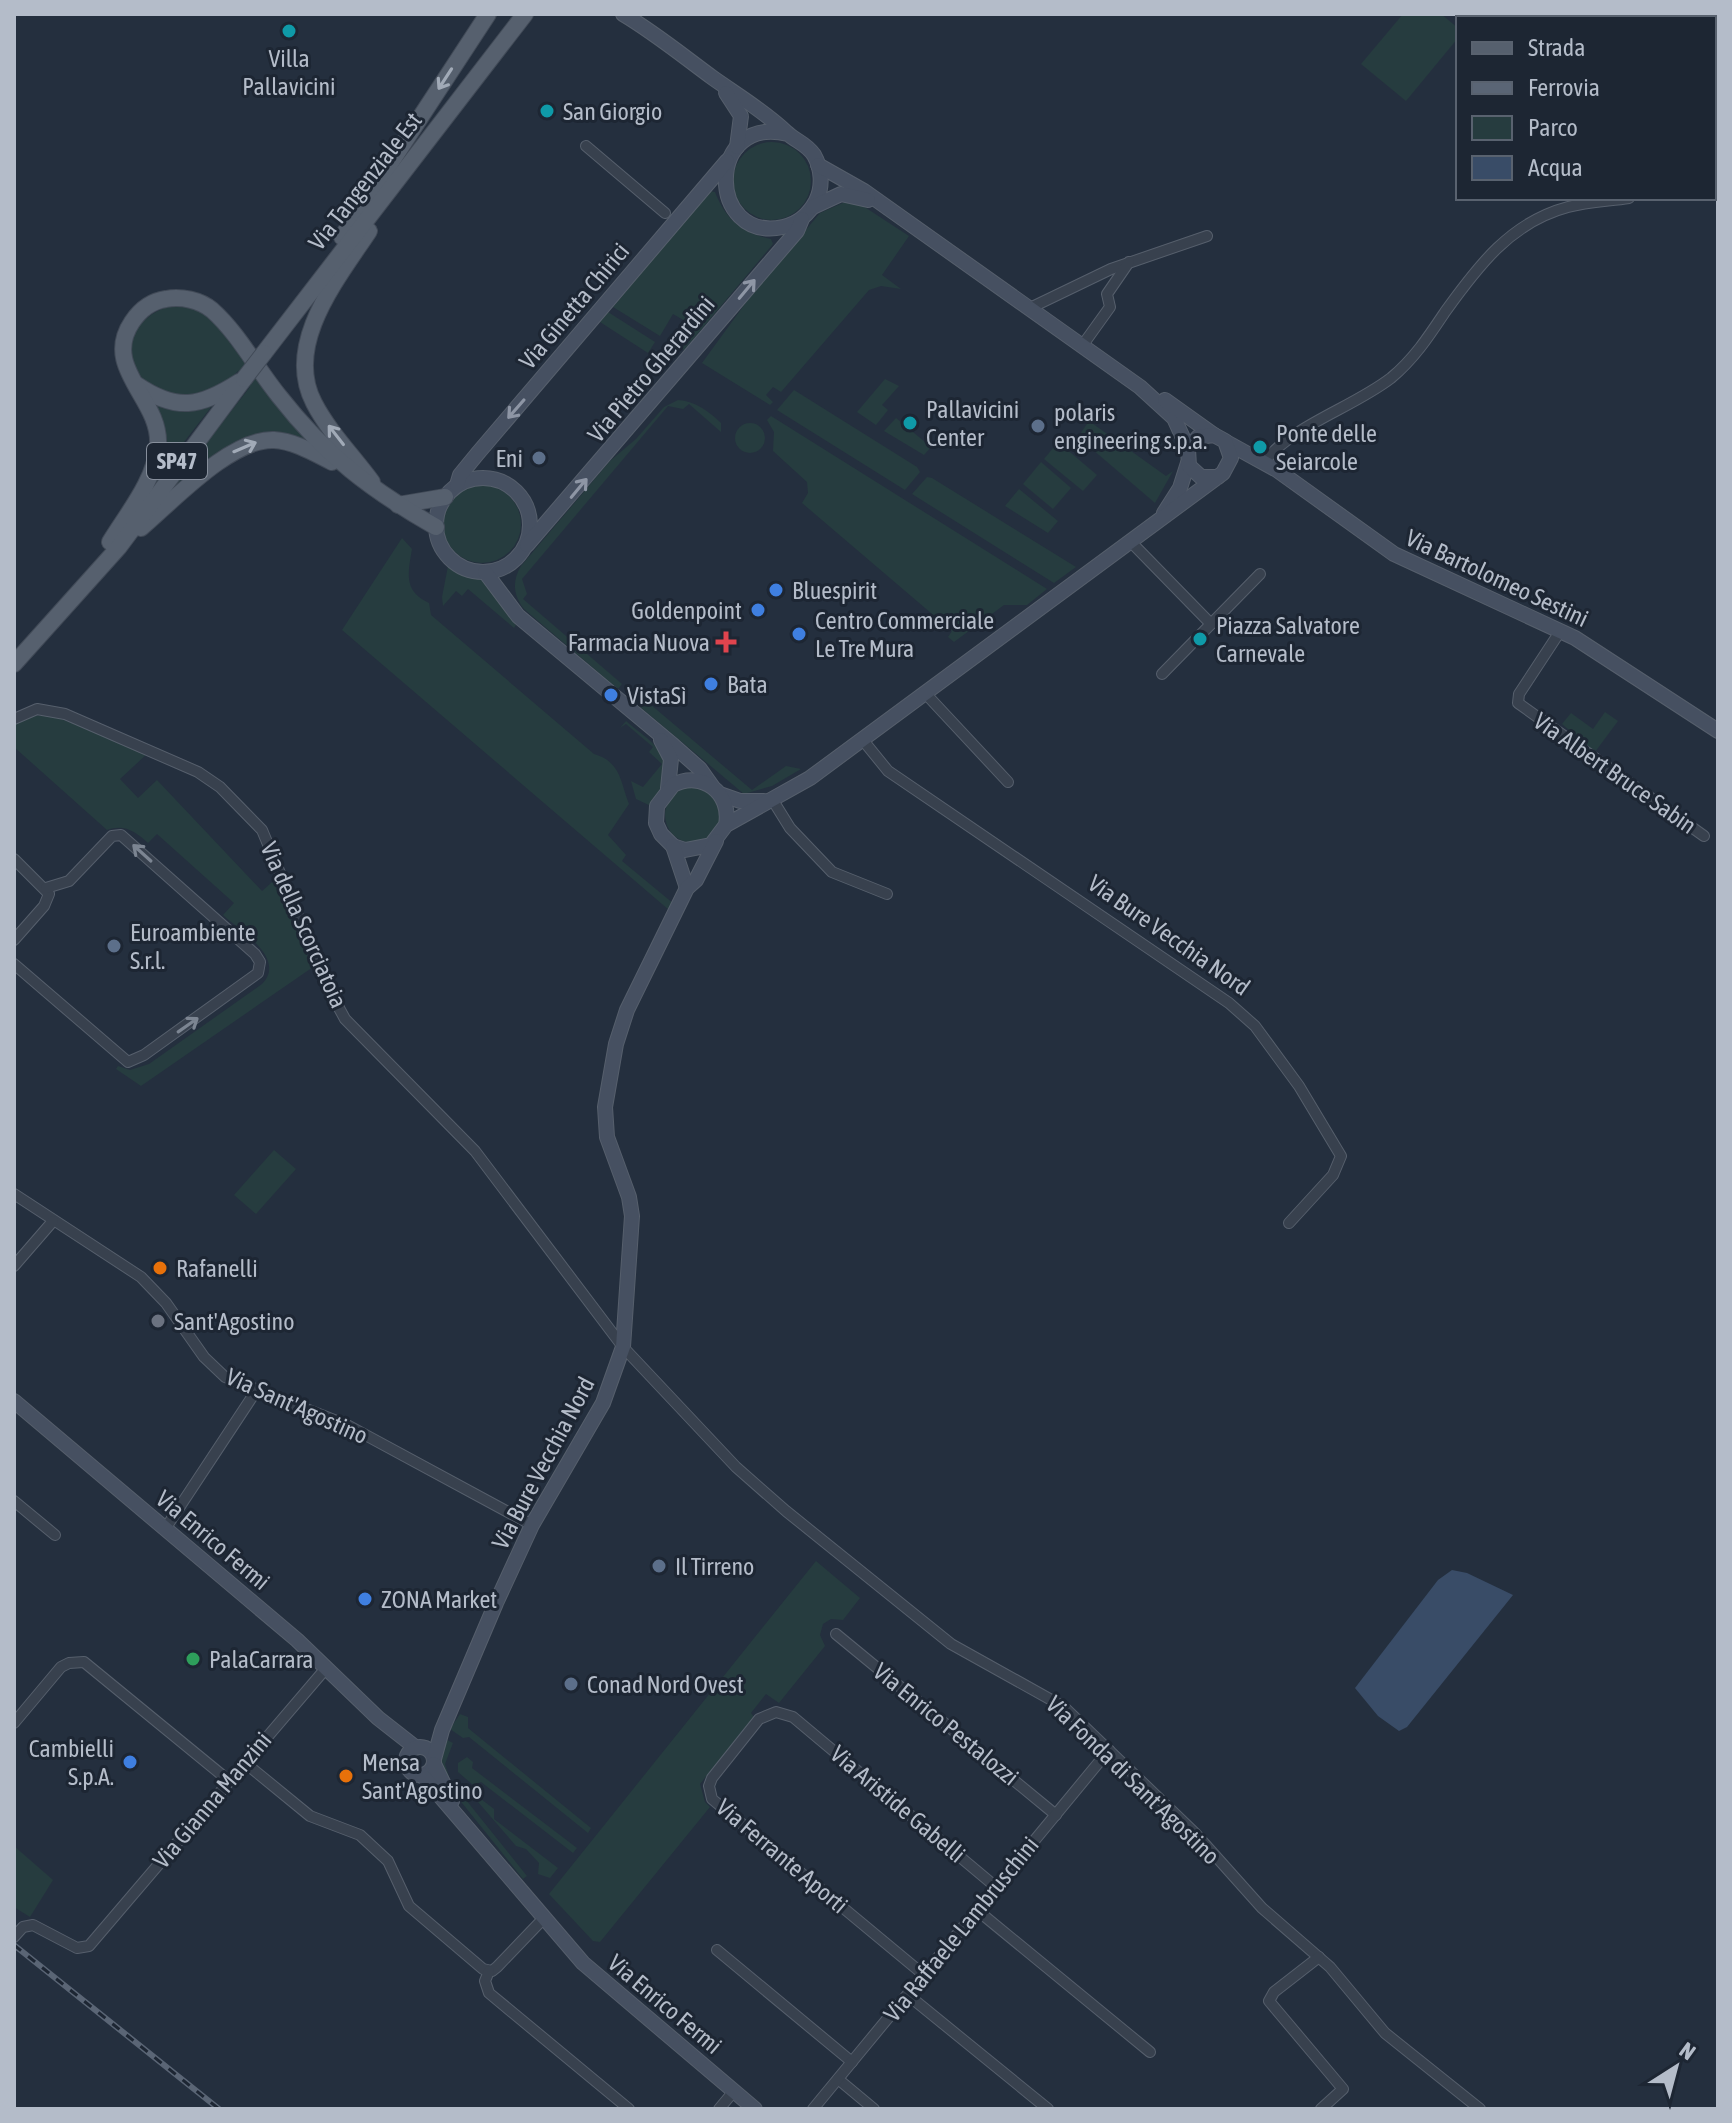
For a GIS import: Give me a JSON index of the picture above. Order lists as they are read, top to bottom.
{
  "streets": {
    "main road": ["Via Tangenziale Est", "SP47"],
    "street": [
      "Via Ginetta Chirici",
      "Via Pietro Gherardini",
      "Via Bartolomeo Sestini",
      "Via Albert Bruce Sabin",
      "Via della Scorciatoia",
      "Via Bure Vecchia Nord",
      "Via Sant'Agostino",
      "Via Enrico Fermi",
      "Via Enrico Pestalozzi",
      "Via Fonda di Sant'Agostino",
      "Via Gianna Manzini",
      "Via Aristide Gabelli",
      "Via Ferrante Aporti",
      "Via Raffaele Lambruschini"
    ]
  },
  "crossings": [
    ["Via Ginetta Chirici", "Via Pietro Gherardini"],
    ["Via Bartolomeo Sestini", "Via Albert Bruce Sabin"],
    ["Via della Scorciatoia", "Via Bure Vecchia Nord"],
    ["Via della Scorciatoia", "Via Fonda di Sant'Agostino"],
    ["Via Bure Vecchia Nord", "Via Sant'Agostino"],
    ["Via Bure Vecchia Nord", "Via Fonda di Sant'Agostino"],
    ["Via Enrico Fermi", "Via Gianna Manzini"],
    ["Via Enrico Pestalozzi", "Via Raffaele Lambruschini"],
    ["Via Fonda di Sant'Agostino", "Via Raffaele Lambruschini"],
    ["Via Aristide Gabelli", "Via Ferrante Aporti"],
    ["Via Aristide Gabelli", "Via Raffaele Lambruschini"],
    ["Via Ferrante Aporti", "Via Raffaele Lambruschini"]
  ],
  "one_way": ["Via Ginetta Chirici", "Via Pietro Gherardini"],
  "places": {
    "other": [
      "Villa Pallavicini",
      "San Giorgio",
      "Pallavicini Center",
      "polaris engineering s.p.a.",
      "Ponte delle Seiarcole",
      "Eni",
      "Bluespirit",
      "Goldenpoint",
      "Centro Commerciale Le Tre Mura",
      "Piazza Salvatore Carnevale",
      "Bata",
      "VistaSì",
      "Euroambiente S.r.l.",
      "Rafanelli",
      "Sant'Agostino",
      "Il Tirreno",
      "ZONA Market",
      "PalaCarrara",
      "Conad Nord Ovest",
      "Cambielli S.p.A.",
      "Mensa Sant'Agostino"
    ],
    "health": ["Farmacia Nuova"]
  },
  "legend": [
    "Strada",
    "Ferrovia",
    "Parco",
    "Acqua"
  ],
  "north": "top right"
}
